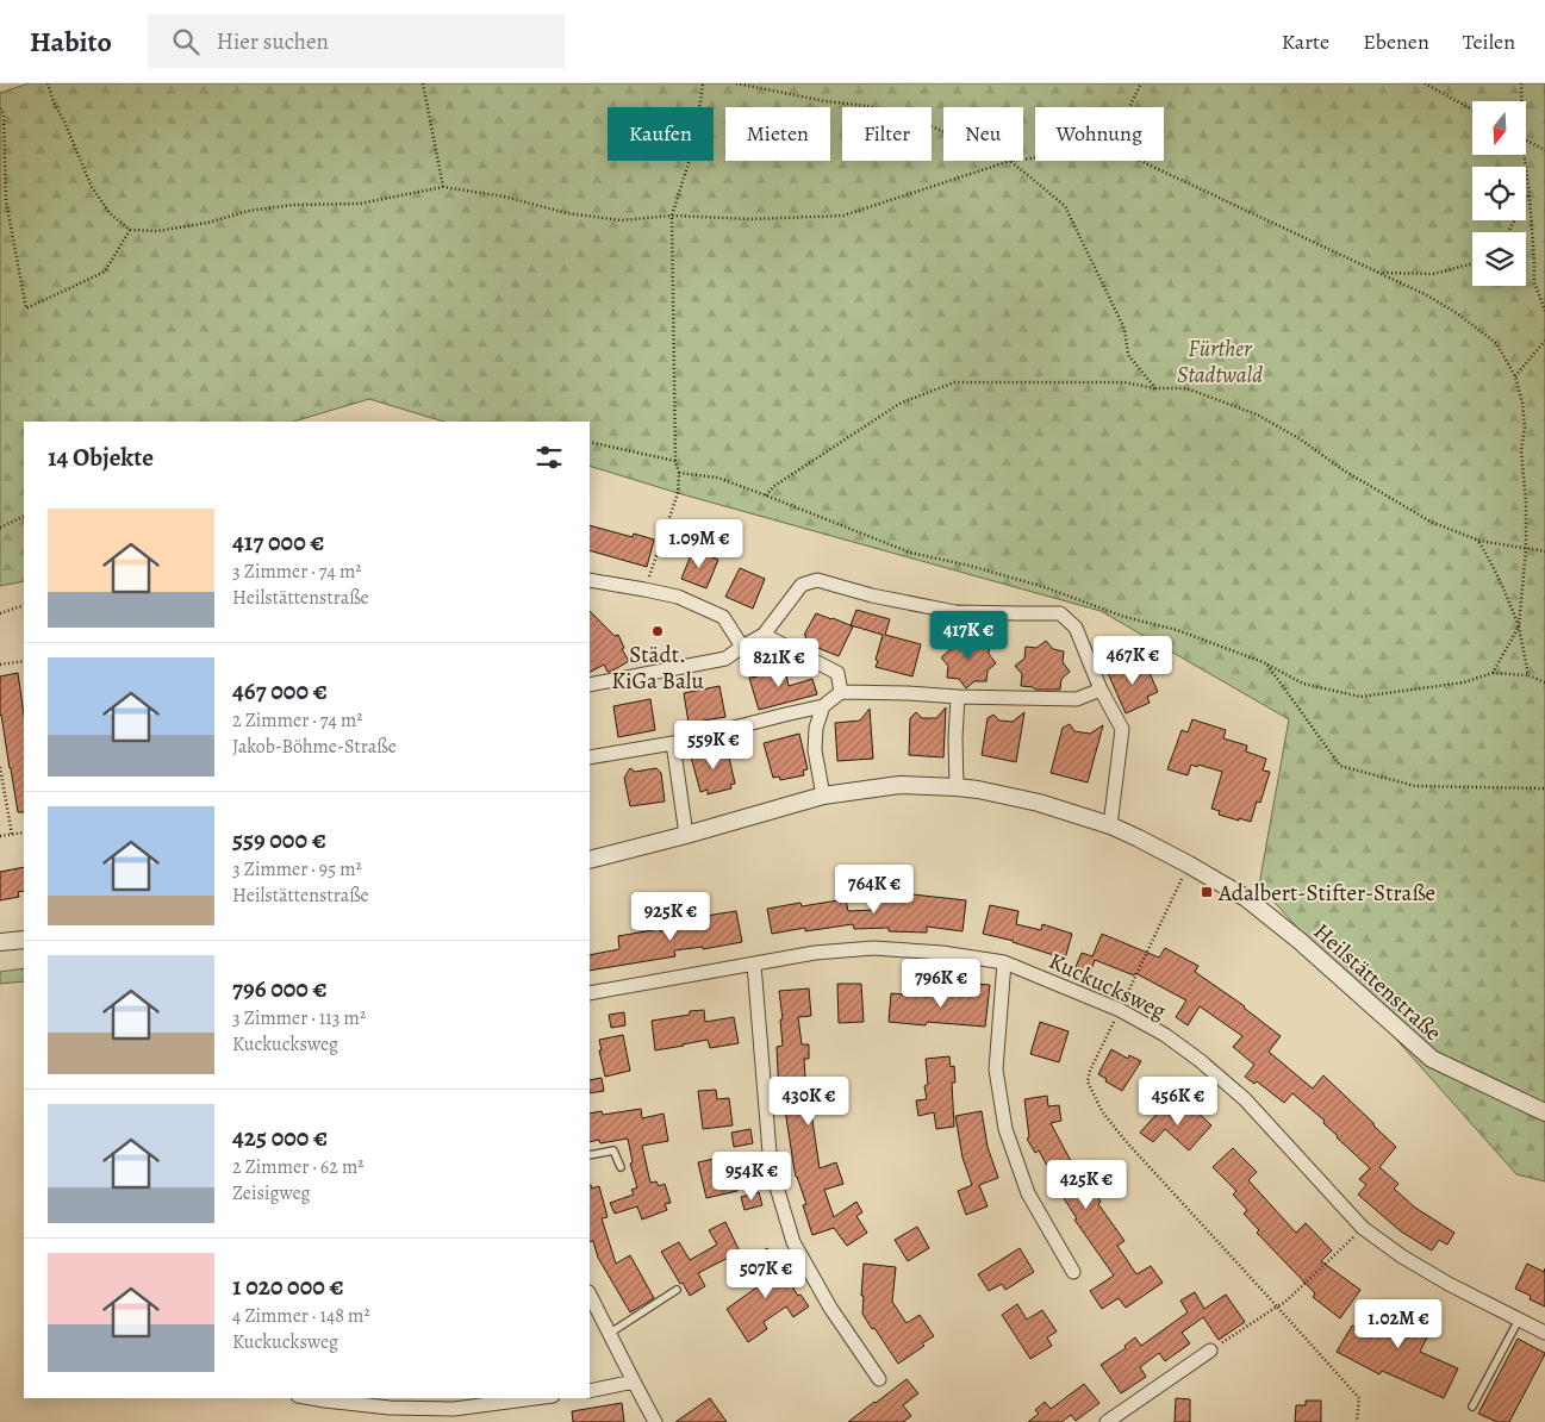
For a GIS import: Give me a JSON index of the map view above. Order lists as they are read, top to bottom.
{
  "streets": {
    "street": ["Heilstättenstraße", "Kuckucksweg"]
  },
  "parks": ["Fürther Stadtwald"],
  "places": {
    "other": ["Städt. KiGa Balu"],
    "transit": ["Adalbert-Stifter-Straße"]
  },
  "north": "bottom",
  "page": {
    "header": "Habito",
    "search": "Hier suchen",
    "nav": ["Karte", "Ebenen", "Teilen"],
    "chip": [
      "Kaufen",
      "Mieten",
      "Filter",
      "Neu",
      "Wohnung"
    ],
    "heading": "14 Objekte",
    "list": [
      {
        "name": "417 000 €",
        "note": "3 Zimmer · 74 m² · Heilstättenstraße"
      },
      {
        "name": "467 000 €",
        "note": "2 Zimmer · 74 m² · Jakob-Böhme-Straße"
      },
      {
        "name": "559 000 €",
        "note": "3 Zimmer · 95 m² · Heilstättenstraße"
      },
      {
        "name": "796 000 €",
        "note": "3 Zimmer · 113 m² · Kuckucksweg"
      },
      {
        "name": "425 000 €",
        "note": "2 Zimmer · 62 m² · Zeisigweg"
      },
      {
        "name": "1 020 000 €",
        "note": "4 Zimmer · 148 m² · Kuckucksweg"
      }
    ],
    "price": [
      "1.09M €",
      "417K €",
      "467K €",
      "821K €",
      "559K €",
      "764K €",
      "925K €",
      "796K €",
      "430K €",
      "456K €",
      "954K €",
      "425K €",
      "507K €",
      "1.02M €"
    ]
  }
}
